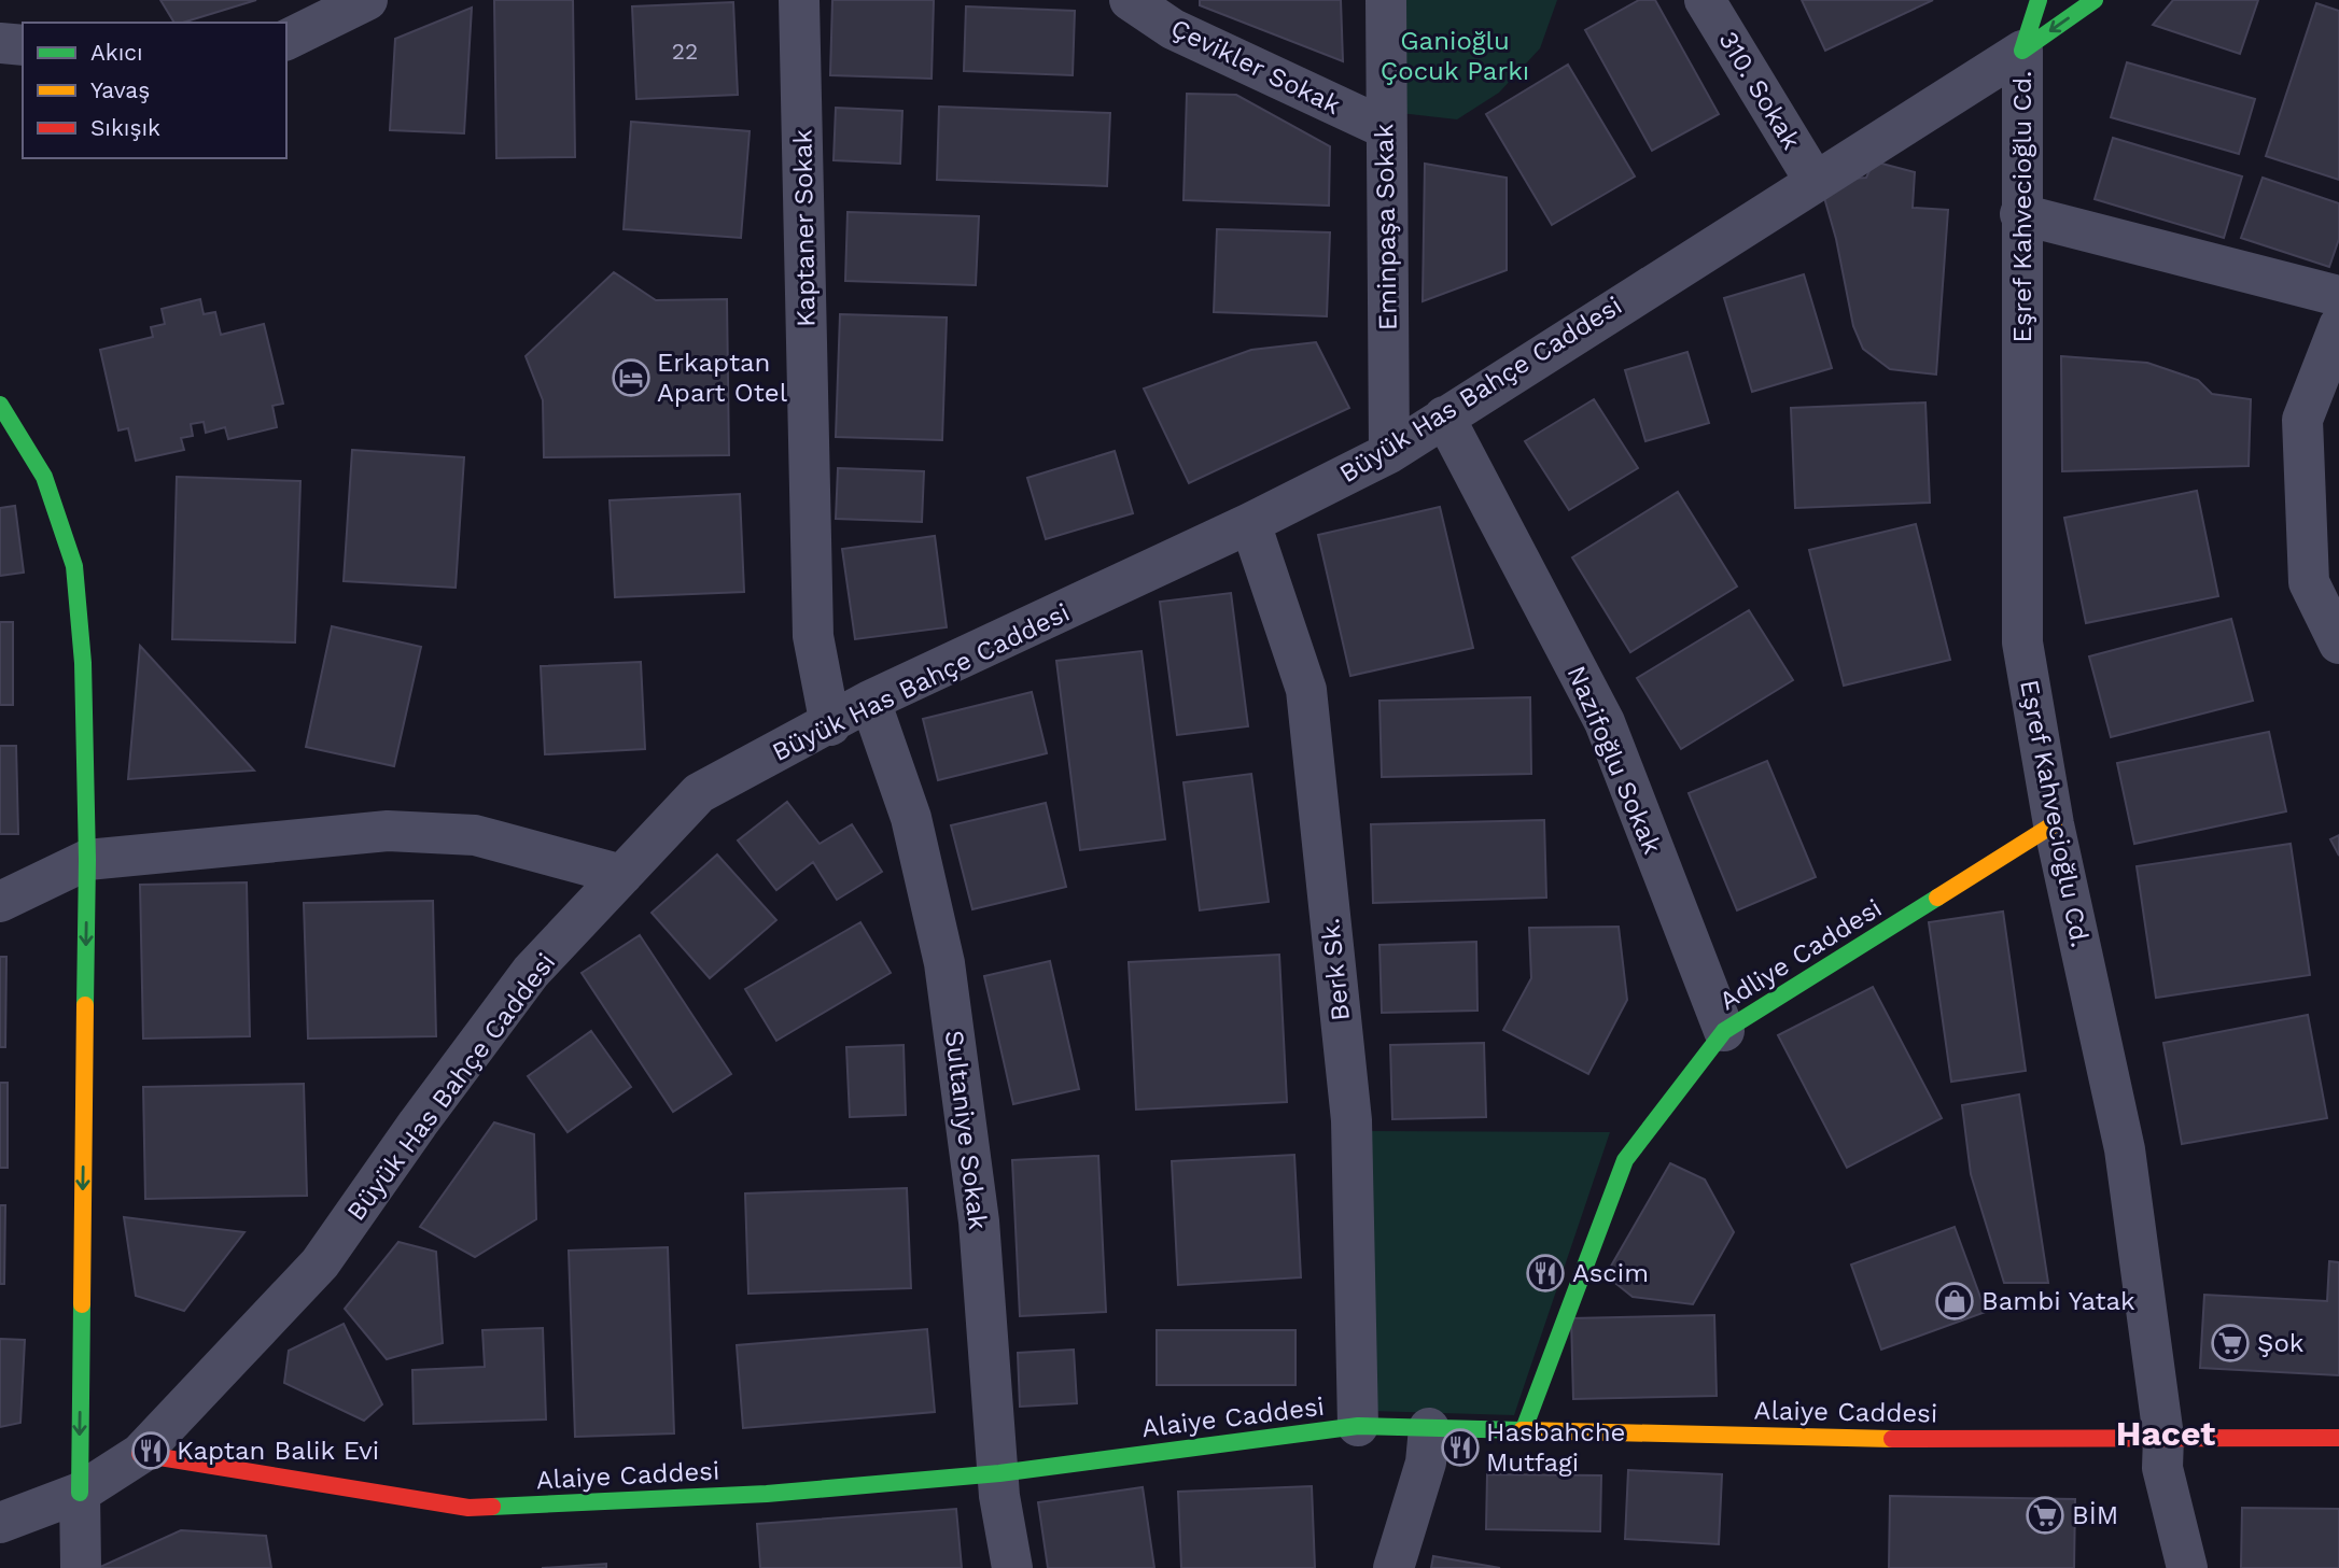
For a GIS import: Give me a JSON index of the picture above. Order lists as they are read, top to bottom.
{
  "streets": {
    "street": [
      "Çevikler Sokak",
      "310. Sokak",
      "Eşref Kahvecioğlu Cd.",
      "Eminpaşa Sokak",
      "Kaptaner Sokak",
      "Büyük Has Bahçe Caddesi",
      "Nazifoğlu Sokak",
      "Adliye Caddesi",
      "Berk Sk.",
      "Sultaniye Sokak",
      "Alaiye Caddesi"
    ]
  },
  "crossings": [
    ["Çevikler Sokak", "Eminpaşa Sokak"],
    ["310. Sokak", "Büyük Has Bahçe Caddesi"],
    ["Eşref Kahvecioğlu Cd.", "Büyük Has Bahçe Caddesi"],
    ["Eşref Kahvecioğlu Cd.", "Adliye Caddesi"],
    ["Eşref Kahvecioğlu Cd.", "Alaiye Caddesi"],
    ["Eminpaşa Sokak", "Büyük Has Bahçe Caddesi"],
    ["Kaptaner Sokak", "Büyük Has Bahçe Caddesi"],
    ["Büyük Has Bahçe Caddesi", "Nazifoğlu Sokak"],
    ["Büyük Has Bahçe Caddesi", "Berk Sk."],
    ["Büyük Has Bahçe Caddesi", "Sultaniye Sokak"],
    ["Büyük Has Bahçe Caddesi", "Alaiye Caddesi"],
    ["Nazifoğlu Sokak", "Adliye Caddesi"],
    ["Adliye Caddesi", "Alaiye Caddesi"],
    ["Berk Sk.", "Alaiye Caddesi"],
    ["Sultaniye Sokak", "Alaiye Caddesi"]
  ],
  "districts": ["Hacet"],
  "parks": ["Ganioğlu Çocuk Parkı"],
  "places": {
    "hotel": ["Erkaptan Apart Otel"],
    "restaurant": ["Ascim", "Hasbahche Mutfagi", "Kaptan Balik Evi"],
    "shop": ["Bambi Yatak"],
    "supermarket": ["Şok", "BİM"]
  },
  "house_numbers": ["22"],
  "legend": ["Akıcı", "Yavaş", "Sıkışık"]
}
